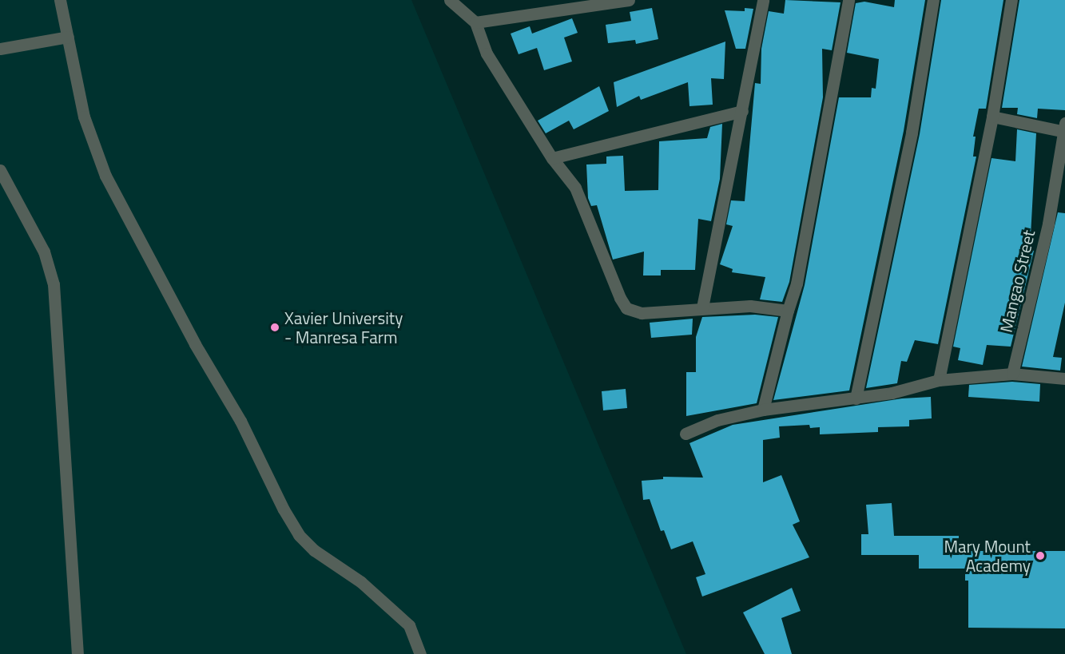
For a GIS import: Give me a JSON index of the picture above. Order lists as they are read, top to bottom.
{
  "streets": {
    "street": ["Mangao Street"]
  },
  "places": ["Xavier University - Manresa Farm", "Mary Mount Academy"]
}
